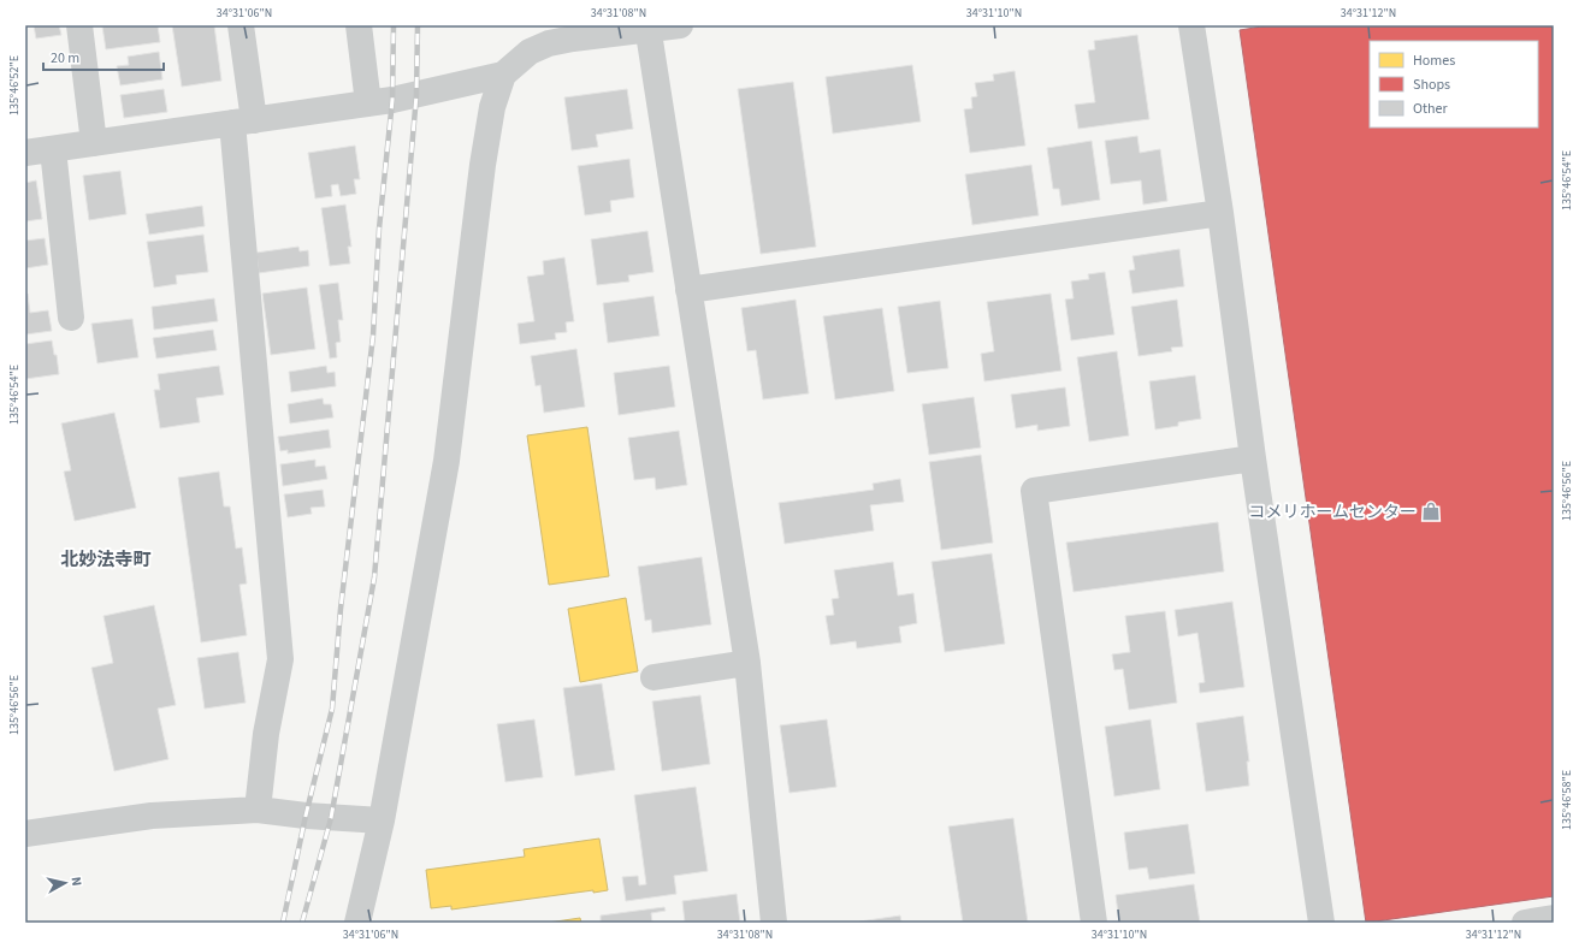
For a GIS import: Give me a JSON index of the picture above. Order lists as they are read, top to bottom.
{
  "districts": ["北妙法寺町"],
  "places": {
    "shop": ["コメリホームセンター"]
  },
  "legend": ["Homes", "Shops", "Other"],
  "scale_bar": "20 m",
  "north": "right",
  "coordinates": [
    "34°31'06\"N",
    "34°31'08\"N",
    "34°31'10\"N",
    "34°31'12\"N",
    "135°46'52\"E",
    "135°46'54\"E",
    "135°46'56\"E",
    "135°46'58\"E"
  ]
}
